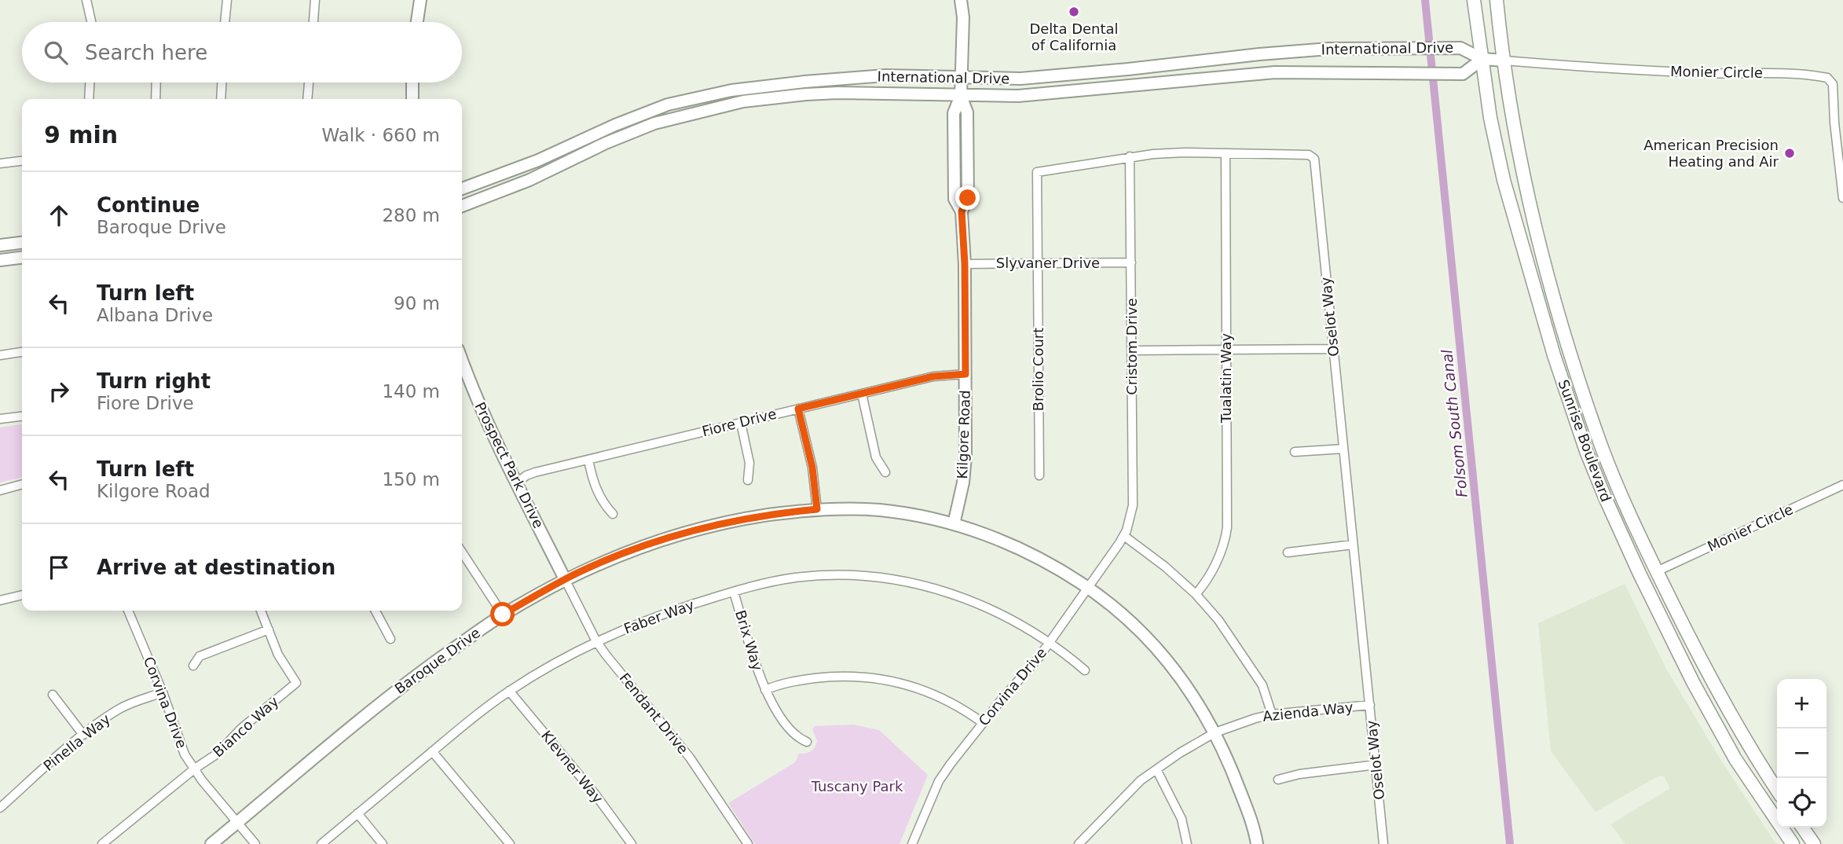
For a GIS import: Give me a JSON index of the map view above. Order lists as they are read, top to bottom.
{
  "streets": {
    "main road": [
      "International Drive",
      "Monier Circle",
      "Kilgore Road",
      "Sunrise Boulevard",
      "Prospect Park Drive",
      "Baroque Drive"
    ],
    "street": [
      "Slyvaner Drive",
      "Oselot Way",
      "Cristom Drive",
      "Brolio Court",
      "Tualatin Way",
      "Fiore Drive",
      "Faber Way",
      "Brix Way",
      "Corvina Drive",
      "Azienda Way",
      "Fendant Drive",
      "Bianco Way",
      "Pinella Way",
      "Klevner Way"
    ]
  },
  "crossings": [
    ["International Drive", "Monier Circle"],
    ["International Drive", "Kilgore Road"],
    ["International Drive", "Sunrise Boulevard"],
    ["Monier Circle", "Sunrise Boulevard"],
    ["Slyvaner Drive", "Oselot Way"],
    ["Slyvaner Drive", "Cristom Drive"],
    ["Slyvaner Drive", "Brolio Court"],
    ["Slyvaner Drive", "Kilgore Road"],
    ["Oselot Way", "Cristom Drive"],
    ["Oselot Way", "Brolio Court"],
    ["Oselot Way", "Tualatin Way"],
    ["Oselot Way", "Azienda Way"],
    ["Cristom Drive", "Corvina Drive"],
    ["Fiore Drive", "Kilgore Road"],
    ["Fiore Drive", "Prospect Park Drive"],
    ["Kilgore Road", "Baroque Drive"],
    ["Prospect Park Drive", "Baroque Drive"],
    ["Prospect Park Drive", "Fendant Drive"],
    ["Faber Way", "Brix Way"],
    ["Faber Way", "Corvina Drive"],
    ["Faber Way", "Fendant Drive"],
    ["Faber Way", "Klevner Way"],
    ["Baroque Drive", "Corvina Drive"],
    ["Baroque Drive", "Azienda Way"],
    ["Baroque Drive", "Fendant Drive"],
    ["Corvina Drive", "Bianco Way"],
    ["Corvina Drive", "Pinella Way"]
  ],
  "water": ["Folsom South Canal"],
  "parks": ["Tuscany Park"],
  "places": ["Delta Dental of California", "American Precision Heating and Air"],
  "page": {
    "search": "Search here",
    "heading": ["9 min", "Walk · 660 m"],
    "list": [
      ["Continue", "Baroque Drive", "280 m"],
      ["Turn left", "Albana Drive", "90 m"],
      ["Turn right", "Fiore Drive", "140 m"],
      ["Turn left", "Kilgore Road", "150 m"],
      "Arrive at destination"
    ],
    "map_buttons": ["+", "−"]
  }
}
